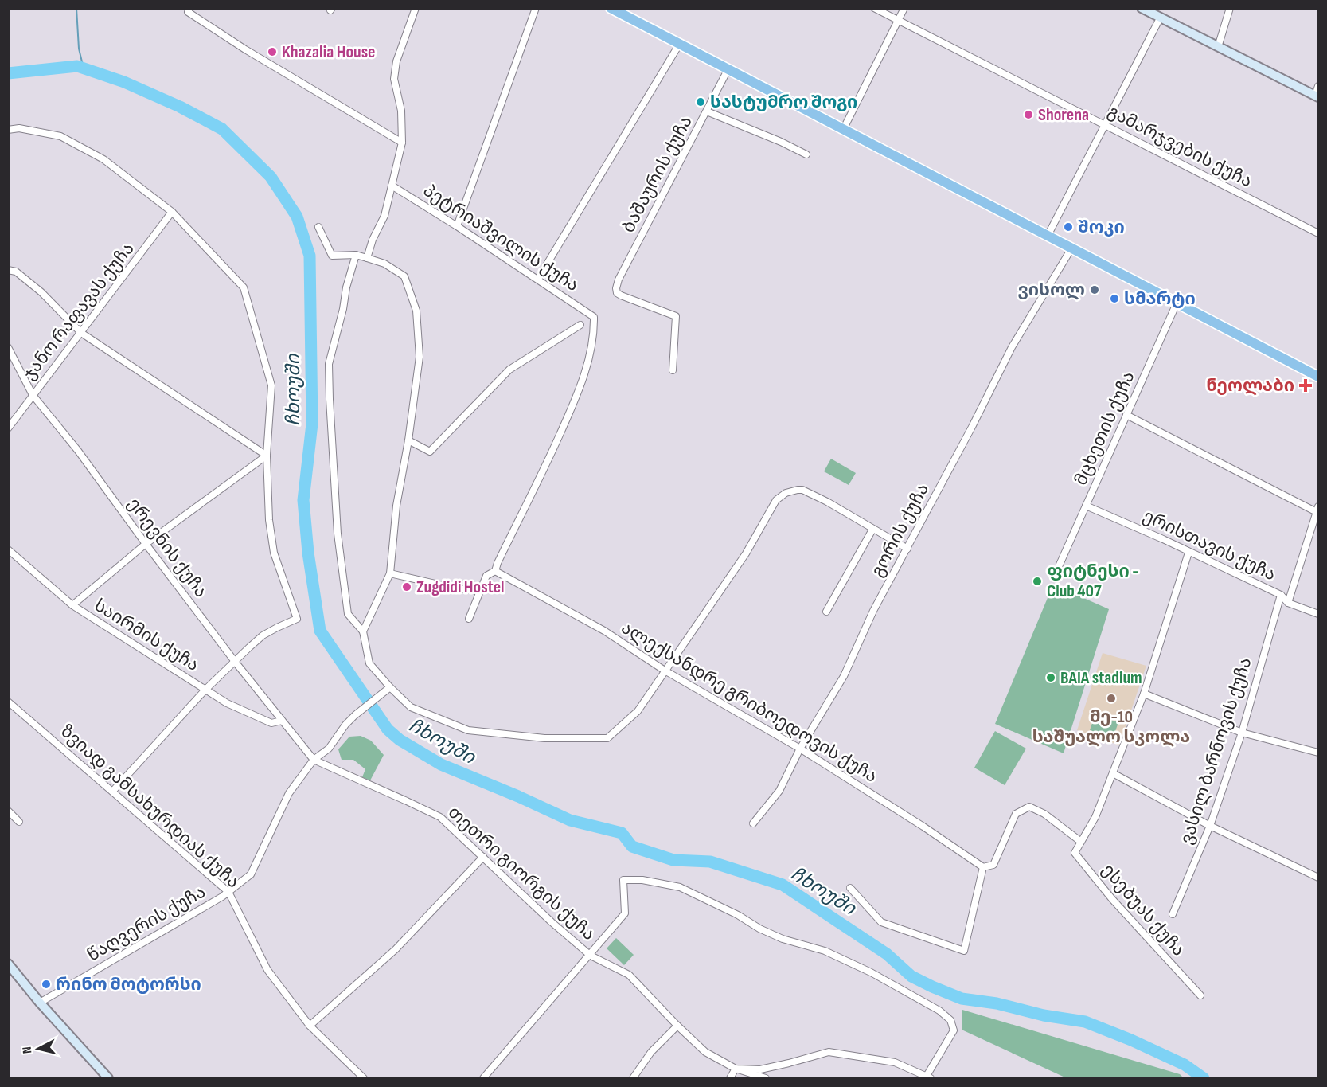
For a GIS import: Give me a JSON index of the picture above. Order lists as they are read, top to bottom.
{
  "streets": {
    "street": [
      "გამარჯვების ქუჩა",
      "ბაშაურის ქუჩა",
      "პეტრიაშვილის ქუჩა",
      "ჯანო რაფავას ქუჩა",
      "მცხეთის ქუჩა",
      "გორის ქუჩა",
      "ერისთავის ქუჩა",
      "ერევნის ქუჩა",
      "საირმის ქუჩა",
      "ალექსანდრე გრიბოედოვის ქუჩა",
      "ვასილ ბარნოვის ქუჩა",
      "ზვიად გამსახურდიას ქუჩა",
      "თეთრი გიორგის ქუჩა",
      "ესებუას ქუჩა",
      "წაღვერის ქუჩა"
    ]
  },
  "crossings": [
    ["პეტრიაშვილის ქუჩა", "ალექსანდრე გრიბოედოვის ქუჩა"],
    ["ჯანო რაფავას ქუჩა", "ერევნის ქუჩა"],
    ["მცხეთის ქუჩა", "ერისთავის ქუჩა"],
    ["გორის ქუჩა", "ალექსანდრე გრიბოედოვის ქუჩა"],
    ["ერისთავის ქუჩა", "ვასილ ბარნოვის ქუჩა"],
    ["ერევნის ქუჩა", "საირმის ქუჩა"],
    ["ერევნის ქუჩა", "თეთრი გიორგის ქუჩა"],
    ["ერევნის ქუჩა", "წაღვერის ქუჩა"],
    ["ზვიად გამსახურდიას ქუჩა", "წაღვერის ქუჩა"],
    ["თეთრი გიორგის ქუჩა", "წაღვერის ქუჩა"]
  ],
  "water": ["ჩხოუში"],
  "places": {
    "other": [
      "Khazalia House",
      "სასტუმრო შოგი",
      "Shorena",
      "შოკი",
      "ვისოლ",
      "სმარტი",
      "ფიტნესი - Club 407",
      "Zugdidi Hostel",
      "BAIA stadium",
      "მე-10 საშუალო სკოლა",
      "რინო მოტორსი"
    ],
    "health": ["ნეოლაბი"]
  },
  "north": "left"
}
